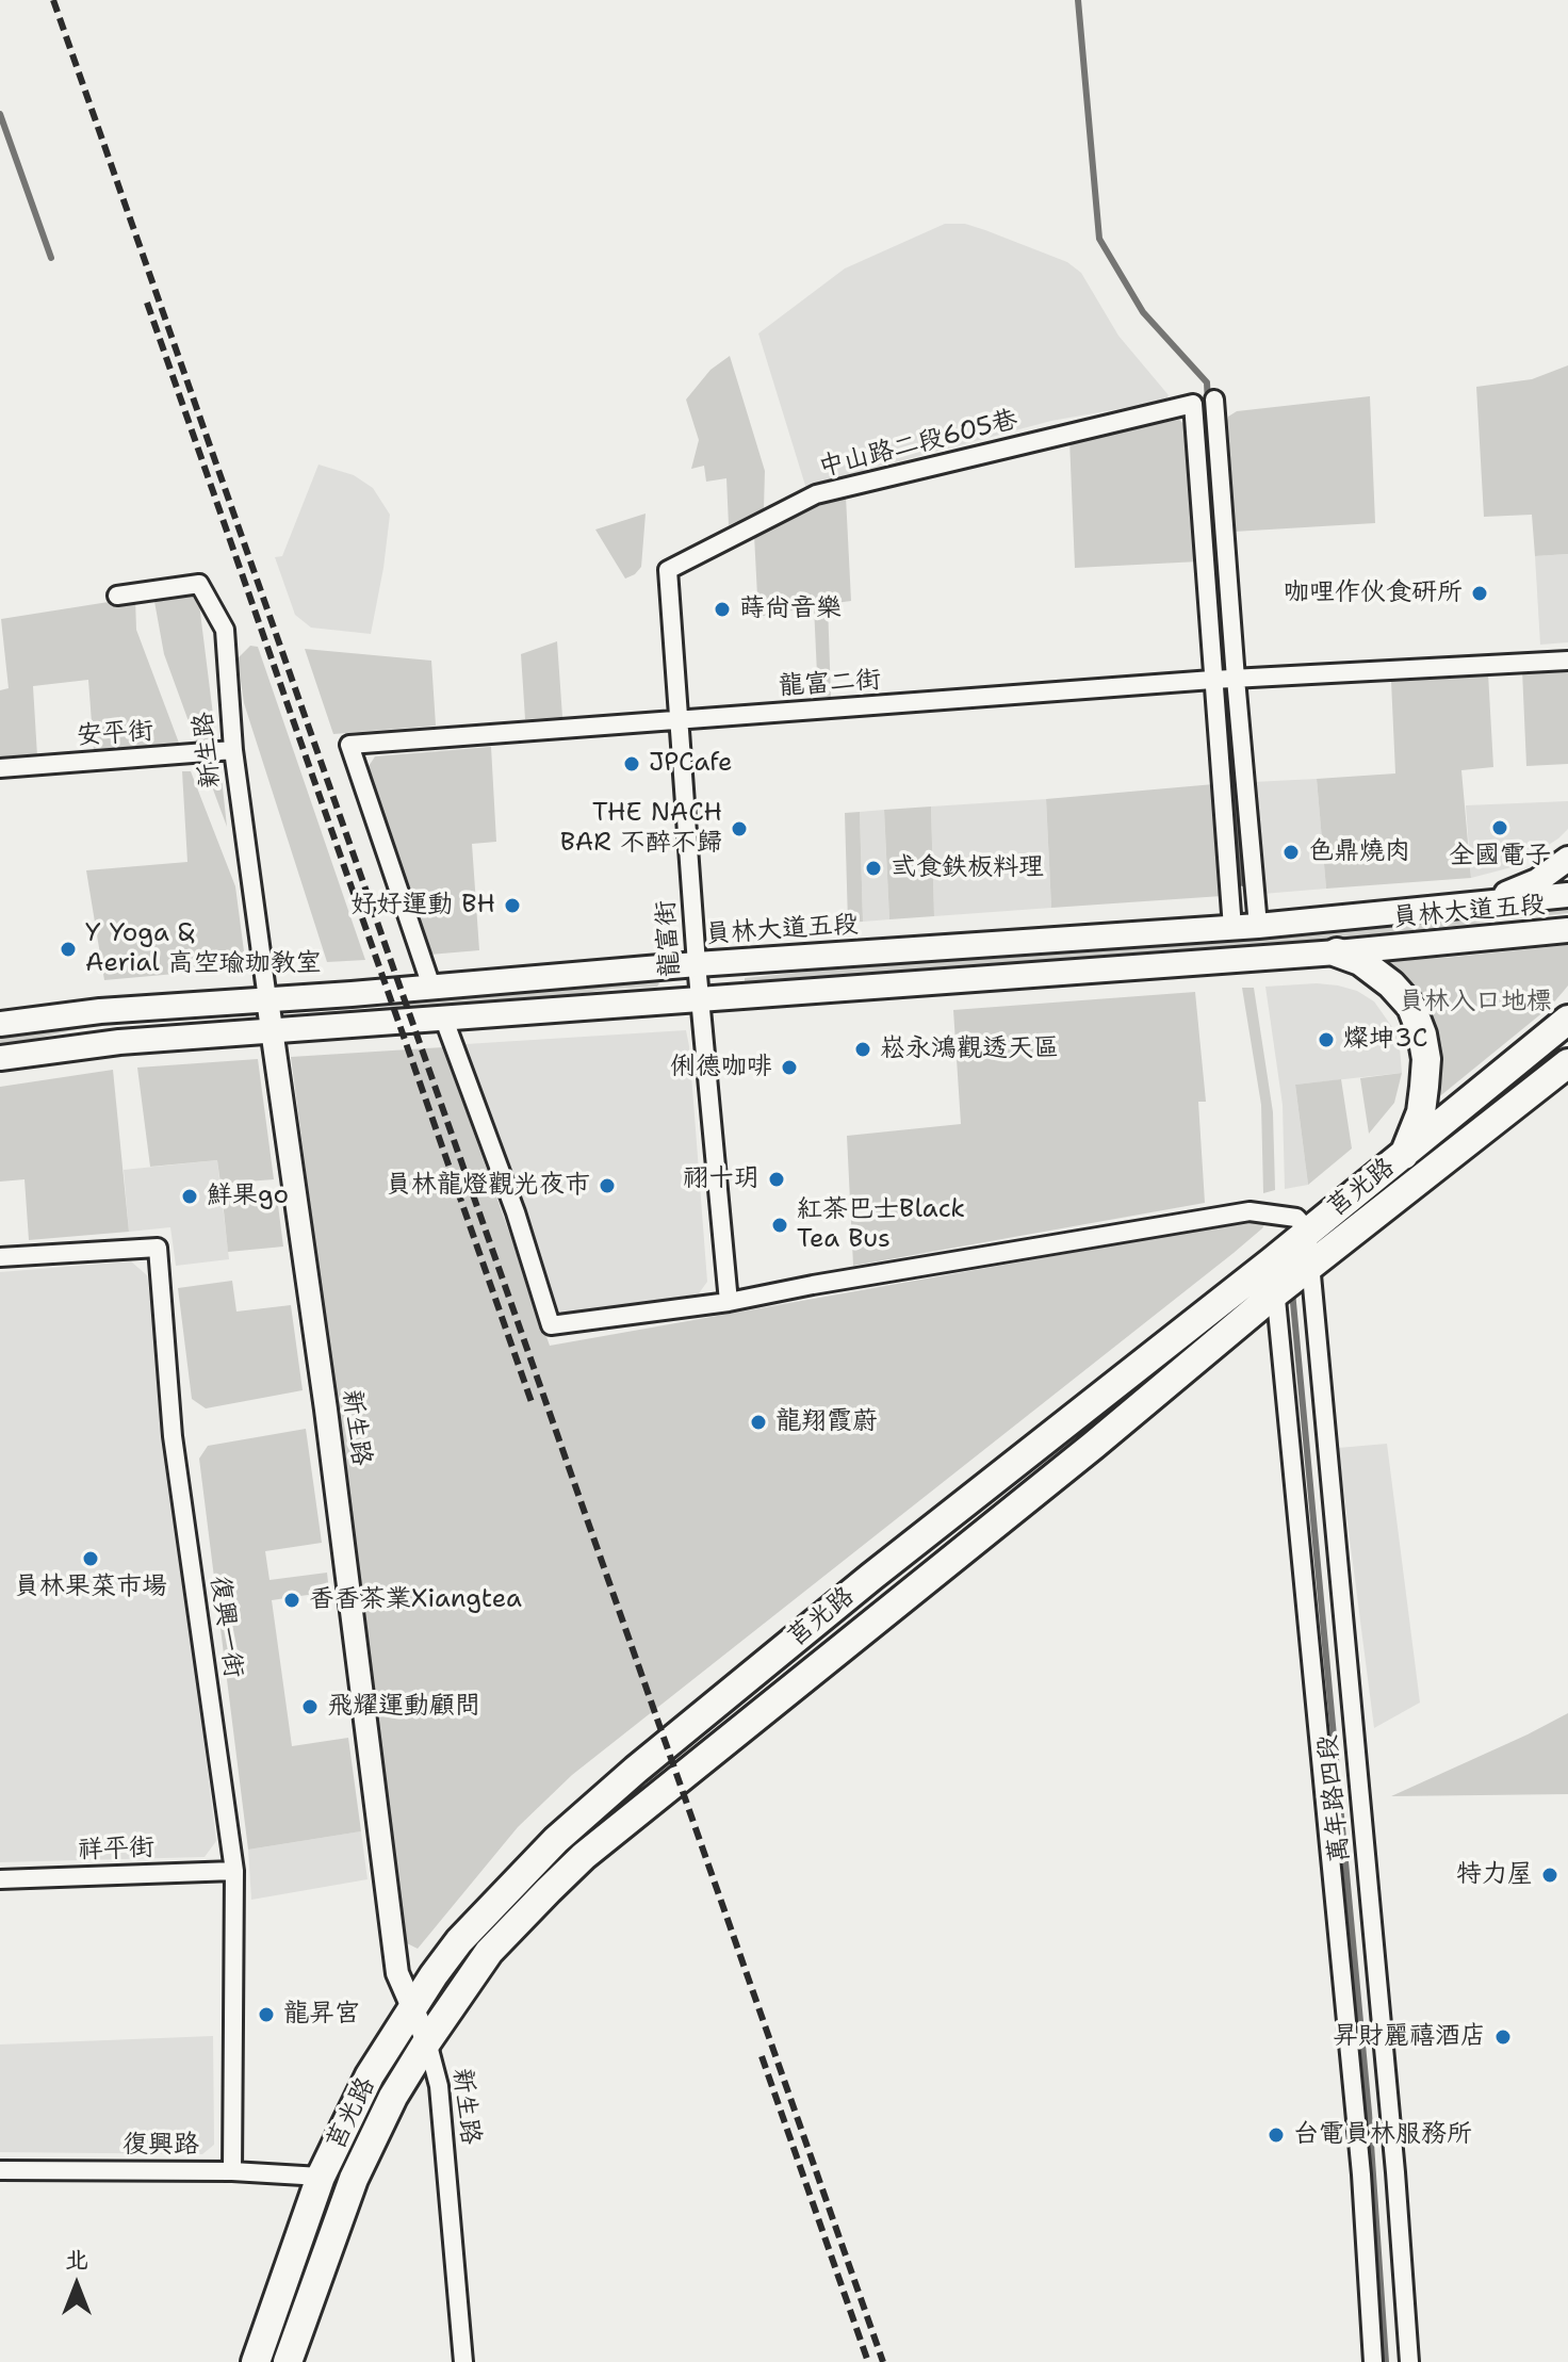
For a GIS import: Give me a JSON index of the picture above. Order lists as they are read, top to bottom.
{
  "streets": {
    "main road": ["員林大道五段", "莒光路"],
    "street": [
      "中山路二段605巷",
      "龍富二街",
      "安平街",
      "新生路",
      "龍富街",
      "復興一街",
      "萬年路四段",
      "祥平街",
      "復興路"
    ]
  },
  "crossings": [
    ["中山路二段605巷", "龍富二街"],
    ["中山路二段605巷", "龍富街"],
    ["龍富二街", "員林大道五段"],
    ["龍富二街", "龍富街"],
    ["安平街", "新生路"],
    ["新生路", "員林大道五段"],
    ["新生路", "莒光路"],
    ["員林大道五段", "龍富街"],
    ["莒光路", "萬年路四段"],
    ["莒光路", "復興路"],
    ["復興一街", "祥平街"],
    ["復興一街", "復興路"]
  ],
  "parks": ["員林入口地標"],
  "places": [
    "咖哩作伙食研所",
    "蒔尚音樂",
    "JPCafe",
    "全國電子",
    "THE NACH BAR 不醉不歸",
    "色鼎燒肉",
    "弎食鉄板料理",
    "好好運動 BH",
    "Y Yoga & Aerial 高空瑜珈教室",
    "燦坤3C",
    "崧永鴻觀透天區",
    "俐德咖啡",
    "祤十玥",
    "員林龍燈觀光夜市",
    "鮮果go",
    "紅茶巴士Black Tea Bus",
    "龍翔霞蔚",
    "員林果菜市場",
    "香香茶業Xiangtea",
    "飛耀運動顧問",
    "特力屋",
    "龍昇宮",
    "昇財麗禧酒店",
    "台電員林服務所"
  ],
  "north": "top"
}
